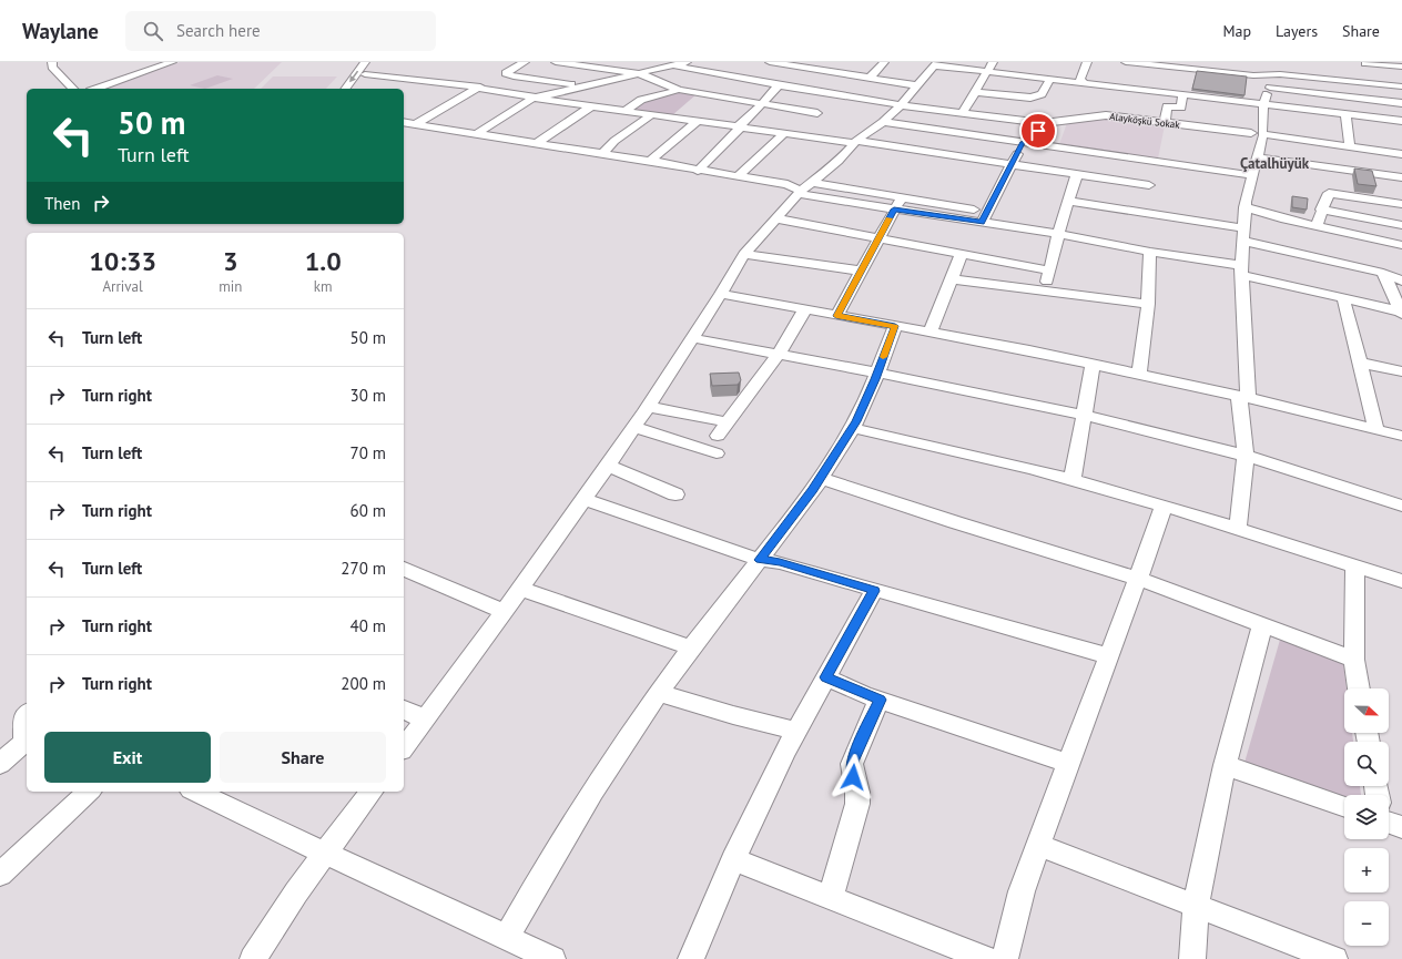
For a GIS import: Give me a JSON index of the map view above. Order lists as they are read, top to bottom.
{
  "streets": {
    "street": ["Alayköşkü Sokak"]
  },
  "districts": ["Çatalhüyük"],
  "north": "right",
  "page": {
    "header": "Waylane",
    "search": "Search here",
    "nav": ["Map", "Layers", "Share"],
    "turn": ["50 m", "Turn left"],
    "then": "Then",
    "eta": [
      "10:33",
      "Arrival",
      "3",
      "min",
      "1.0",
      "km"
    ],
    "list": [
      {
        "name": "Turn left",
        "value": "50 m"
      },
      {
        "name": "Turn right",
        "value": "30 m"
      },
      {
        "name": "Turn left",
        "value": "70 m"
      },
      {
        "name": "Turn right",
        "value": "60 m"
      },
      {
        "name": "Turn left",
        "value": "270 m"
      },
      {
        "name": "Turn right",
        "value": "40 m"
      },
      {
        "name": "Turn right",
        "value": "200 m"
      }
    ],
    "map_buttons": ["+", "−"],
    "buttons": ["Exit", "Share"]
  }
}
